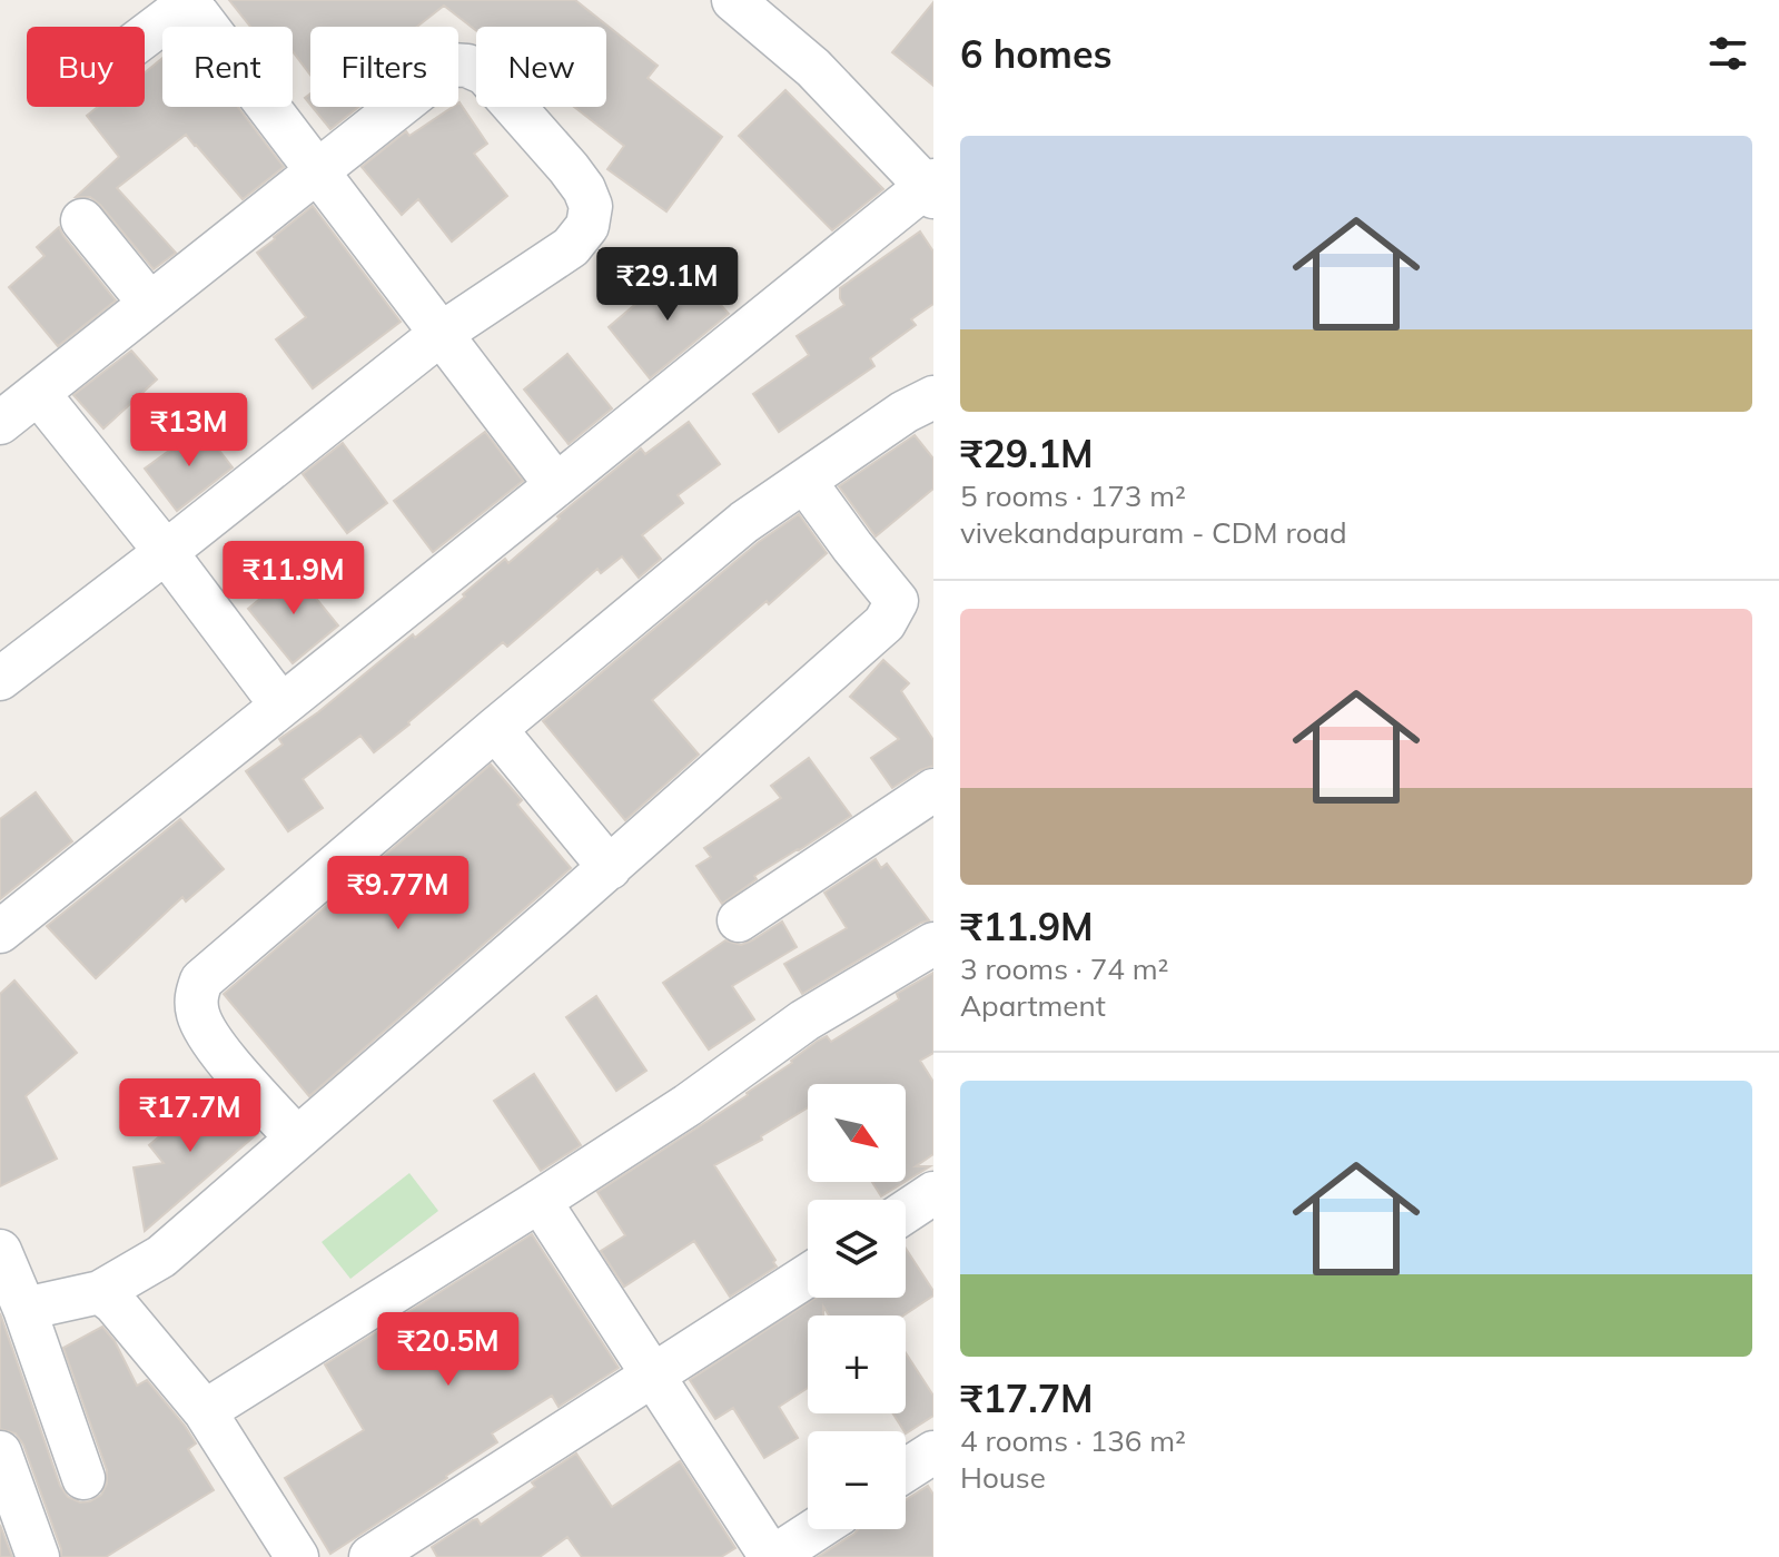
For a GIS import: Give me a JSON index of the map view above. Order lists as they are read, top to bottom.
{
  "north": "bottom right",
  "page": {
    "heading": "6 homes",
    "chip": [
      "Buy",
      "Rent",
      "Filters",
      "New"
    ],
    "list": [
      {
        "name": "₹29.1M",
        "note": "5 rooms · 173 m² · vivekandapuram - CDM road"
      },
      {
        "name": "₹11.9M",
        "note": "3 rooms · 74 m² · Apartment"
      },
      {
        "name": "₹17.7M",
        "note": "4 rooms · 136 m² · House"
      }
    ],
    "price": [
      "₹29.1M",
      "₹13M",
      "₹11.9M",
      "₹9.77M",
      "₹17.7M",
      "₹20.5M"
    ],
    "map_buttons": ["+", "−"]
  }
}
